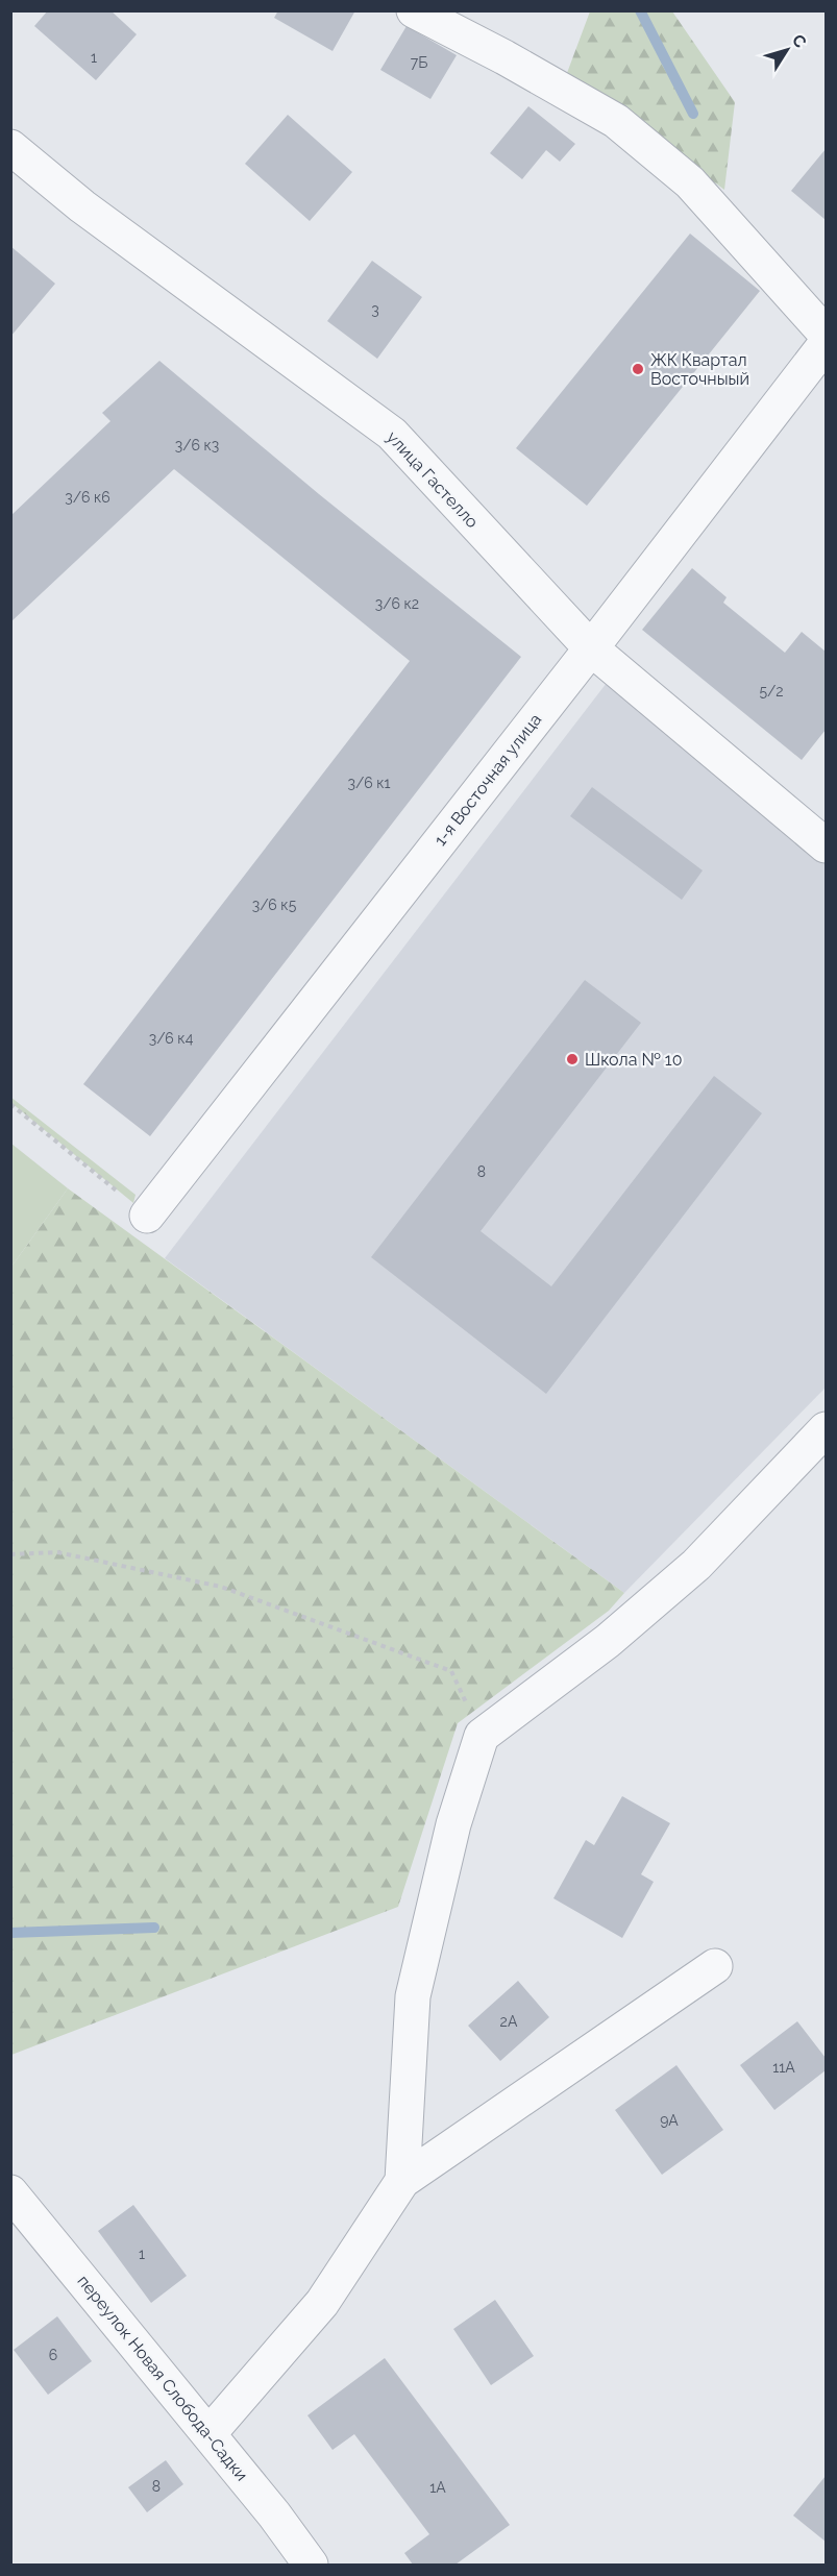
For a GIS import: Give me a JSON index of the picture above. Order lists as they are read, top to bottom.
{
  "streets": {
    "street": ["улица Гастелло", "1-я Восточная улица", "переулок Новая Слобода-Садки"]
  },
  "crossings": [
    ["улица Гастелло", "1-я Восточная улица"]
  ],
  "places": ["ЖК Квартал Восточныый", "Школа № 10"],
  "house_numbers": [
    "1",
    "7Б",
    "3",
    "3/6 к3",
    "3/6 к6",
    "3/6 к2",
    "5/2",
    "3/6 к1",
    "3/6 к5",
    "3/6 к4",
    "8",
    "2А",
    "11А",
    "9А",
    "1",
    "6",
    "8",
    "1А"
  ],
  "north": "top right"
}
